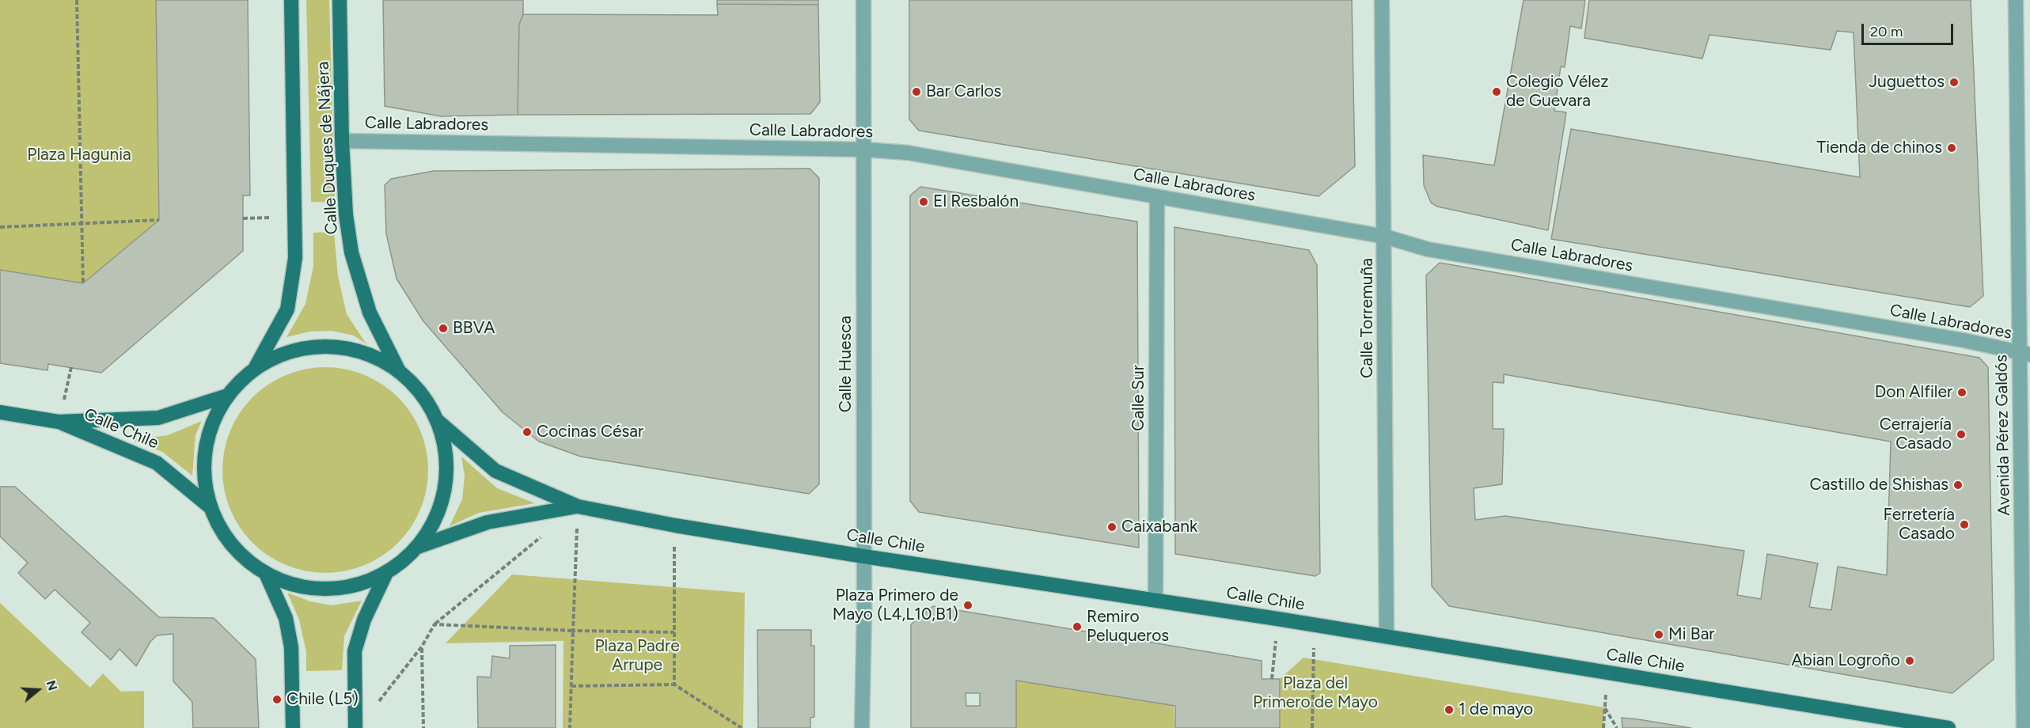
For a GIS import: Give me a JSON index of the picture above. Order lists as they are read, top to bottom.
{
  "streets": {
    "main road": ["Calle Duques de Nájera", "Calle Chile"],
    "street": [
      "Calle Labradores",
      "Calle Torremuña",
      "Calle Huesca",
      "Calle Sur",
      "Avenida Pérez Galdós"
    ]
  },
  "crossings": [
    ["Calle Labradores", "Calle Duques de Nájera"],
    ["Calle Labradores", "Calle Torremuña"],
    ["Calle Labradores", "Calle Huesca"],
    ["Calle Labradores", "Calle Sur"],
    ["Calle Labradores", "Avenida Pérez Galdós"],
    ["Calle Torremuña", "Calle Chile"],
    ["Calle Huesca", "Calle Chile"],
    ["Calle Sur", "Calle Chile"]
  ],
  "parks": ["Plaza Hagunia", "Plaza Padre Arrupe", "Plaza del Primero de Mayo"],
  "places": [
    "Juguettos",
    "Bar Carlos",
    "Colegio Vélez de Guevara",
    "Tienda de chinos",
    "El Resbalón",
    "BBVA",
    "Don Alfiler",
    "Cocinas César",
    "Cerrajería Casado",
    "Castillo de Shishas",
    "Ferretería Casado",
    "Caixabank",
    "Plaza Primero de Mayo (L4,L10,B1)",
    "Remiro Peluqueros",
    "Mi Bar",
    "Abian Logroño",
    "Chile (L5)",
    "1 de mayo"
  ],
  "scale_bar": "20 m",
  "north": "right"
}
